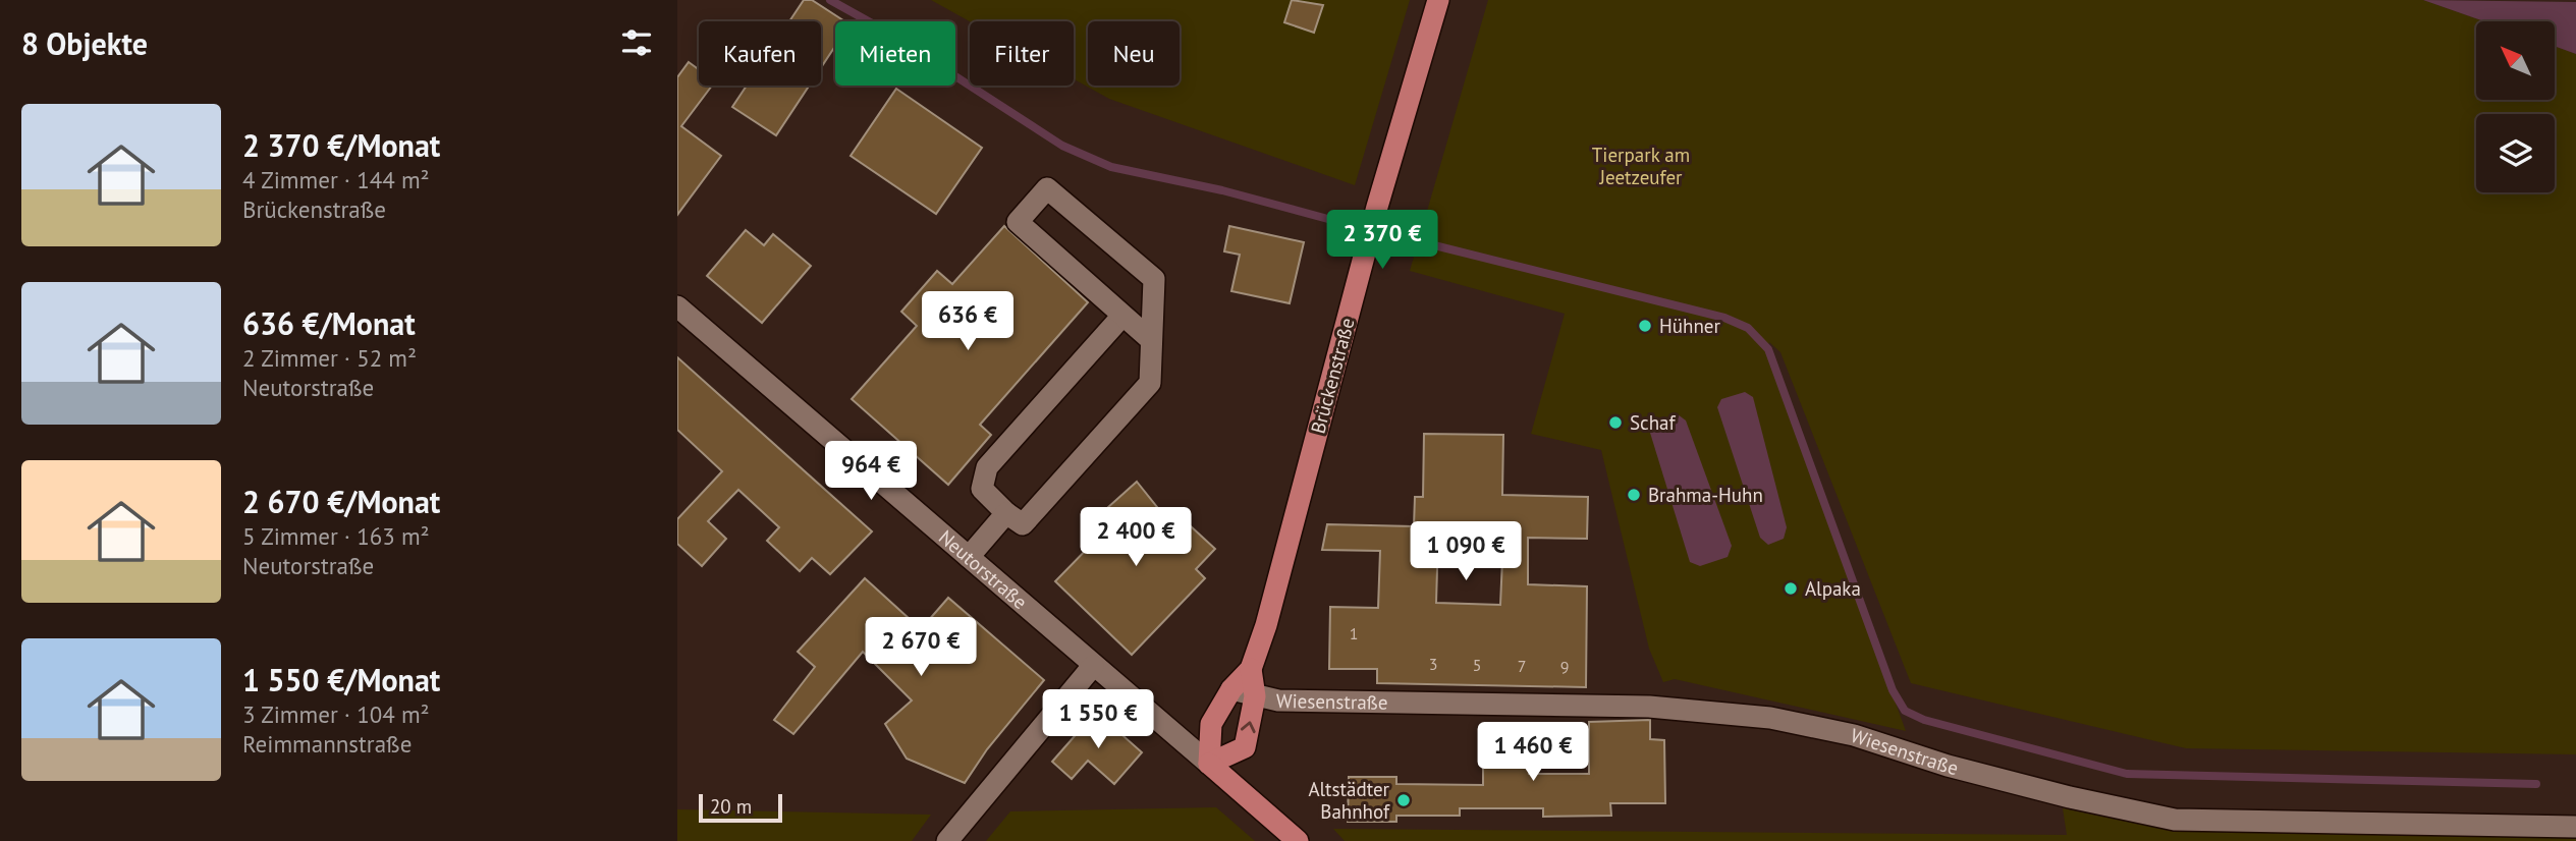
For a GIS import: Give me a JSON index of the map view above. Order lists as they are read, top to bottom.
{
  "streets": {
    "main road": ["Brückenstraße"],
    "street": ["Neutorstraße", "Wiesenstraße"]
  },
  "crossings": [
    ["Brückenstraße", "Neutorstraße"],
    ["Brückenstraße", "Wiesenstraße"]
  ],
  "parks": ["Tierpark am Jeetzeufer"],
  "places": [
    "Hühner",
    "Schaf",
    "Brahma-Huhn",
    "Alpaka",
    "Altstädter Bahnhof"
  ],
  "house_numbers": [
    "1",
    "3",
    "5",
    "7",
    "9"
  ],
  "scale_bar": "20 m",
  "north": "top left",
  "page": {
    "heading": "8 Objekte",
    "chip": [
      "Kaufen",
      "Mieten",
      "Filter",
      "Neu"
    ],
    "list": [
      {
        "name": "2 370 €/Monat",
        "note": "4 Zimmer · 144 m² · Brückenstraße"
      },
      {
        "name": "636 €/Monat",
        "note": "2 Zimmer · 52 m² · Neutorstraße"
      },
      {
        "name": "2 670 €/Monat",
        "note": "5 Zimmer · 163 m² · Neutorstraße"
      },
      {
        "name": "1 550 €/Monat",
        "note": "3 Zimmer · 104 m² · Reimmannstraße"
      }
    ],
    "price": [
      "2 370 €",
      "636 €",
      "964 €",
      "2 400 €",
      "1 090 €",
      "2 670 €",
      "1 550 €",
      "1 460 €"
    ],
    "scale": "20 m"
  }
}
